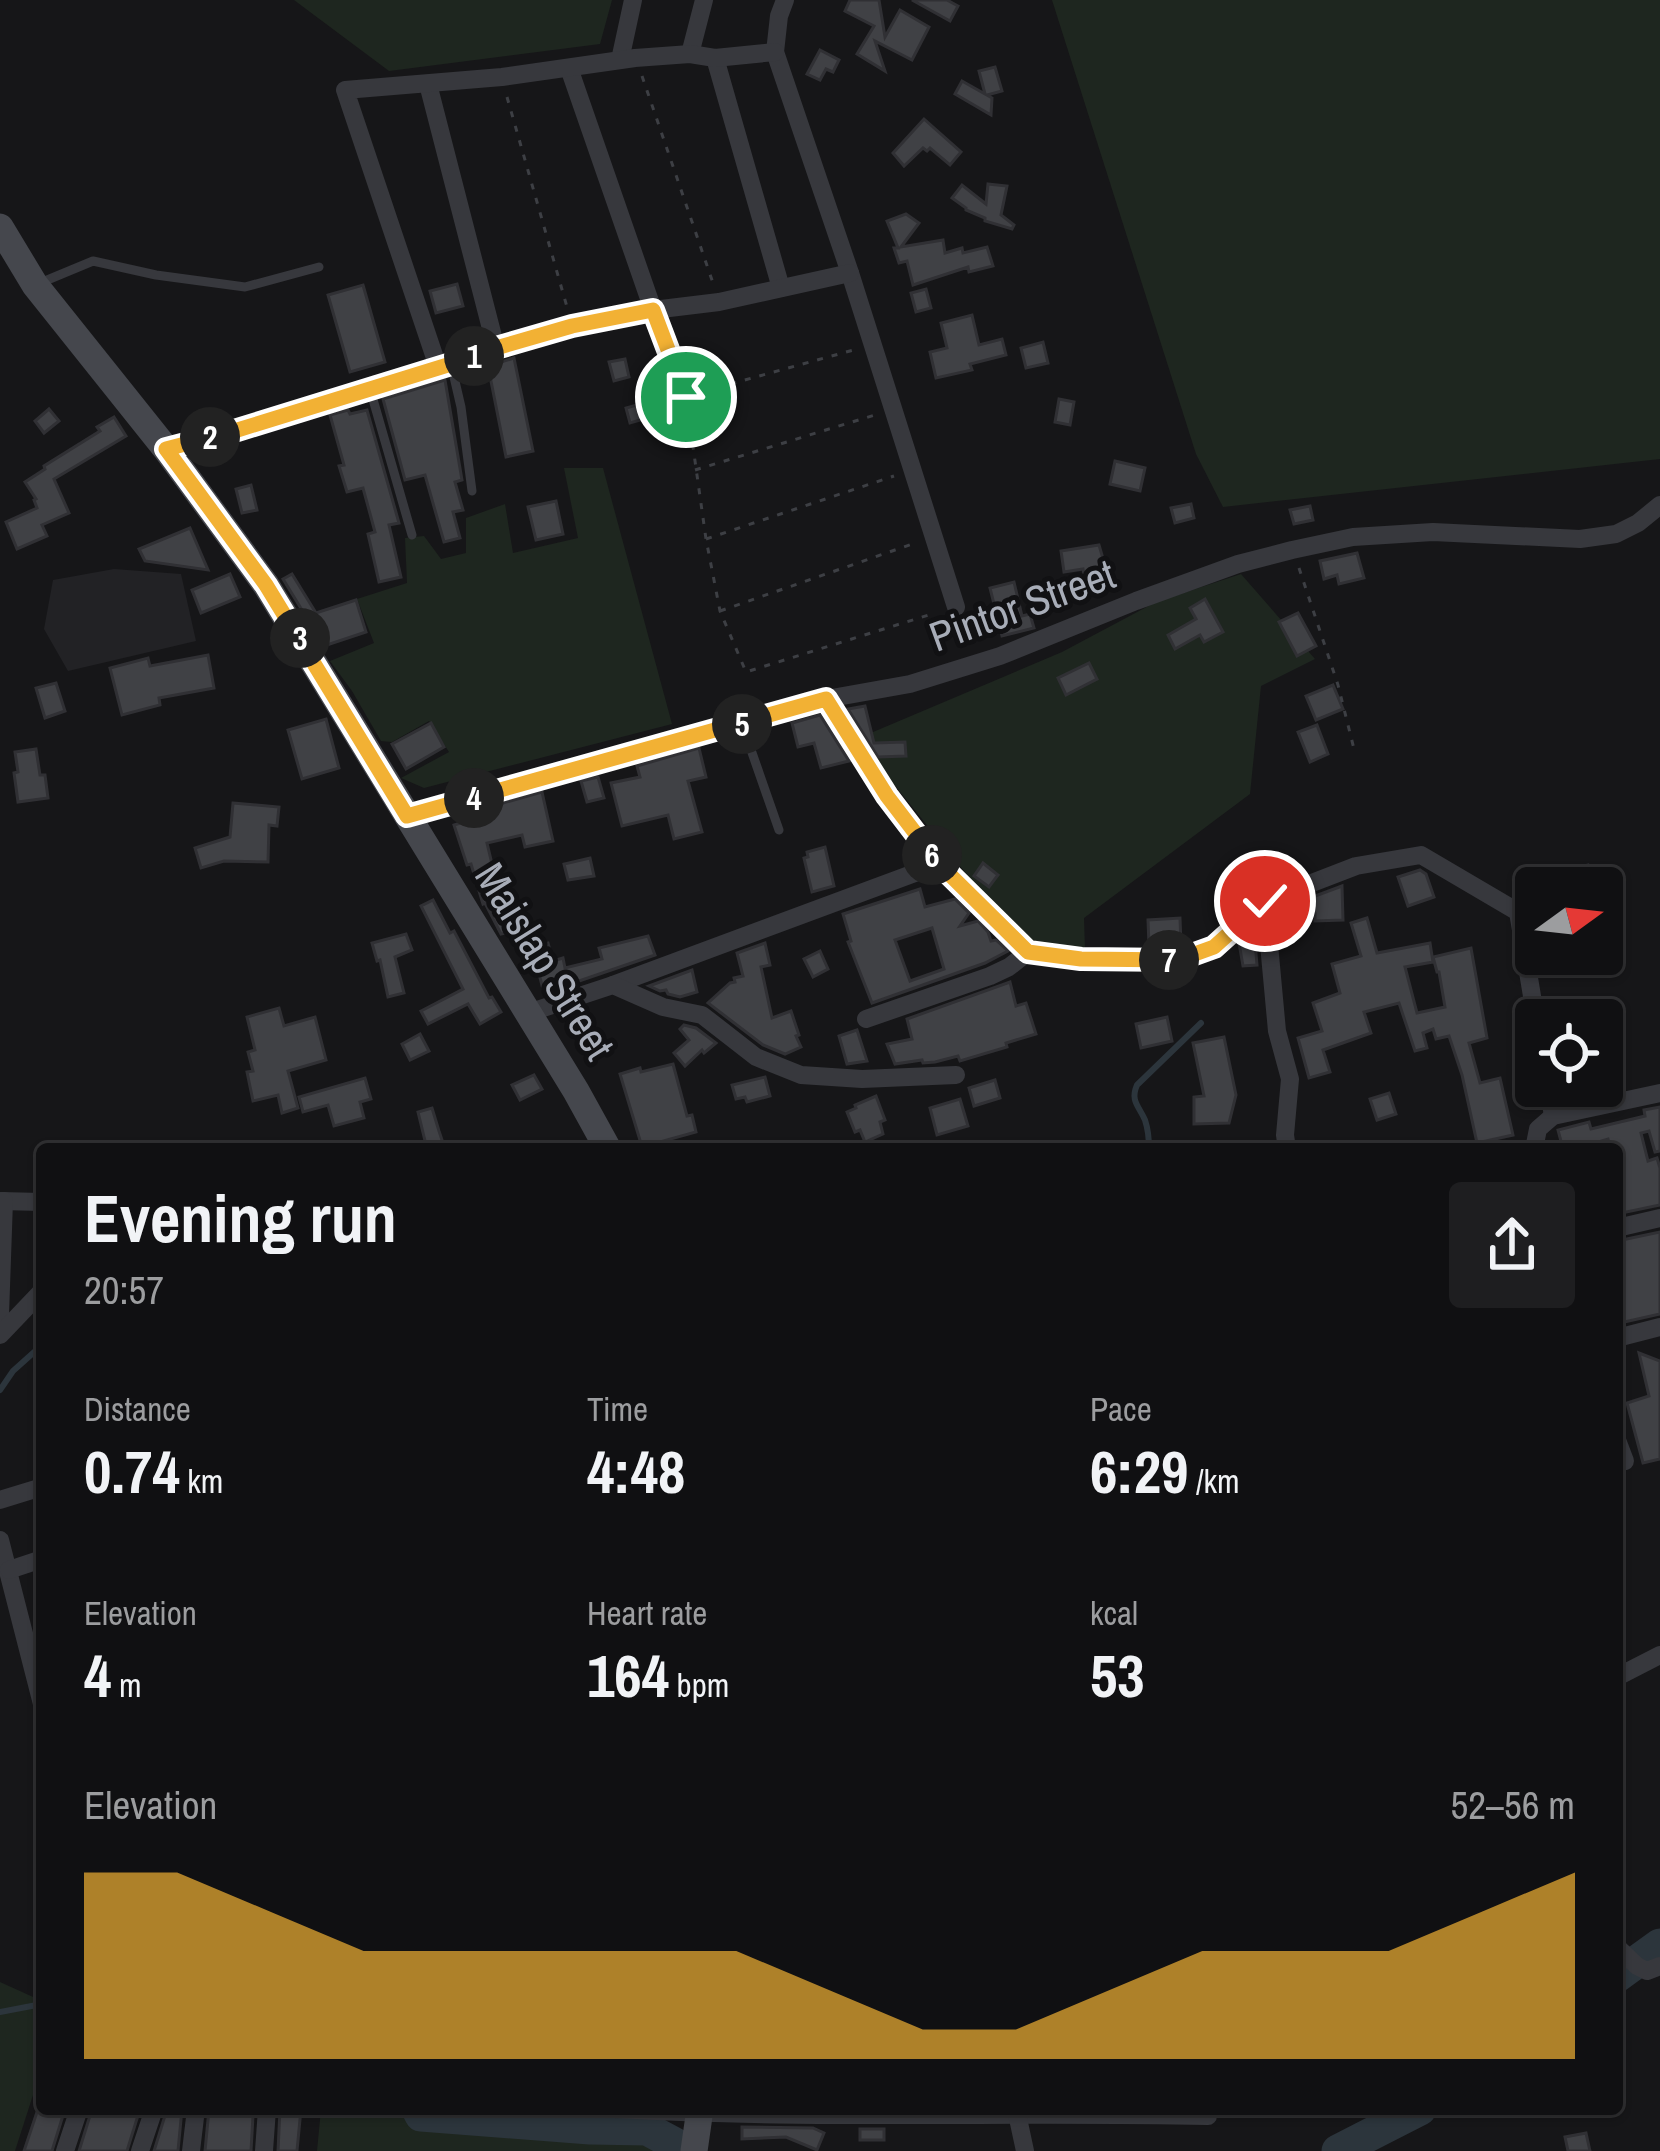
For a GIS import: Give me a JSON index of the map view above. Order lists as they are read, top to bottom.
{
  "streets": {
    "main road": ["Maislap Street"],
    "street": ["Pintor Street"]
  },
  "crossings": [
    ["Pintor Street", "Maislap Street"]
  ],
  "north": "right",
  "page": {
    "pins": [
      "1",
      "2",
      "3",
      "5",
      "4",
      "6",
      "7"
    ],
    "heading": ["Evening run", "20:57"],
    "stats": [
      ["Distance", "0.74 km"],
      ["Time", "4:48"],
      ["Pace", "6:29 /km"],
      ["Elevation", "4 m"],
      ["Heart rate", "164 bpm"],
      ["kcal", "53"]
    ],
    "chart": ["Elevation", "52–56 m"]
  }
}
